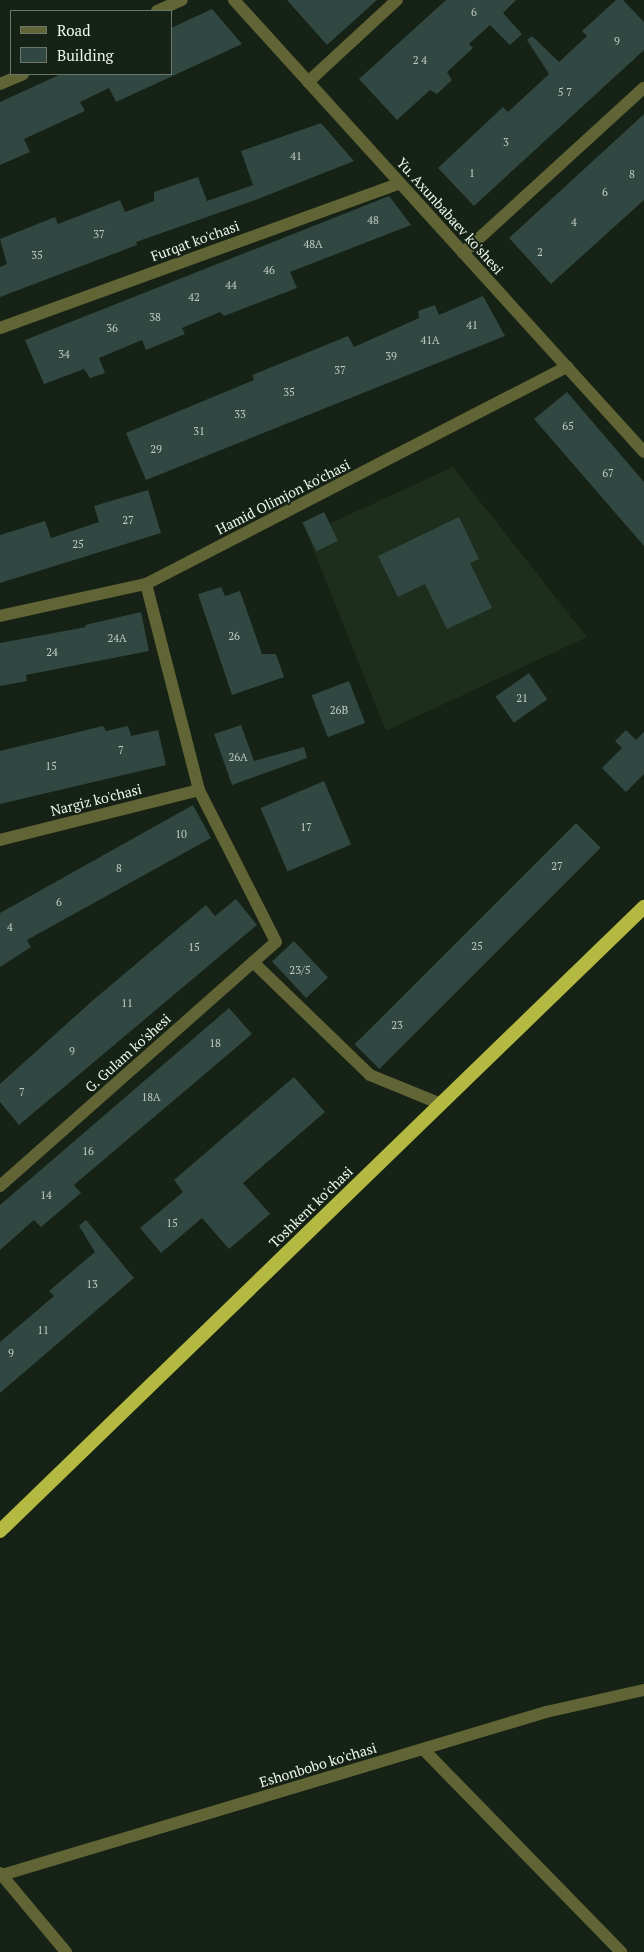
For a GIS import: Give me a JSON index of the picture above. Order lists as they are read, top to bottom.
{
  "streets": {
    "highway": ["Toshkent ko'chasi"],
    "street": [
      "Yu. Axunbabaev ko'shesi",
      "Furqat ko'chasi",
      "Hamid Olimjon ko'chasi",
      "Nargiz ko'chasi",
      "G. Gulam ko'shesi",
      "Eshonbobo ko'chasi"
    ]
  },
  "crossings": [
    ["Yu. Axunbabaev ko'shesi", "Furqat ko'chasi"],
    ["Yu. Axunbabaev ko'shesi", "Hamid Olimjon ko'chasi"],
    ["Nargiz ko'chasi", "G. Gulam ko'shesi"]
  ],
  "house_numbers": [
    "6",
    "9",
    "2 4",
    "5 7",
    "3",
    "41",
    "1",
    "8",
    "6",
    "48",
    "4",
    "37",
    "48A",
    "2",
    "35",
    "46",
    "44",
    "42",
    "38",
    "41",
    "36",
    "41A",
    "34",
    "39",
    "37",
    "35",
    "33",
    "65",
    "31",
    "29",
    "67",
    "27",
    "25",
    "26",
    "24A",
    "24",
    "21",
    "26B",
    "7",
    "26A",
    "15",
    "17",
    "10",
    "27",
    "8",
    "6",
    "4",
    "25",
    "15",
    "23/5",
    "11",
    "23",
    "18",
    "9",
    "7",
    "18A",
    "16",
    "14",
    "15",
    "13",
    "11",
    "9"
  ],
  "legend": ["Road", "Building"]
}
